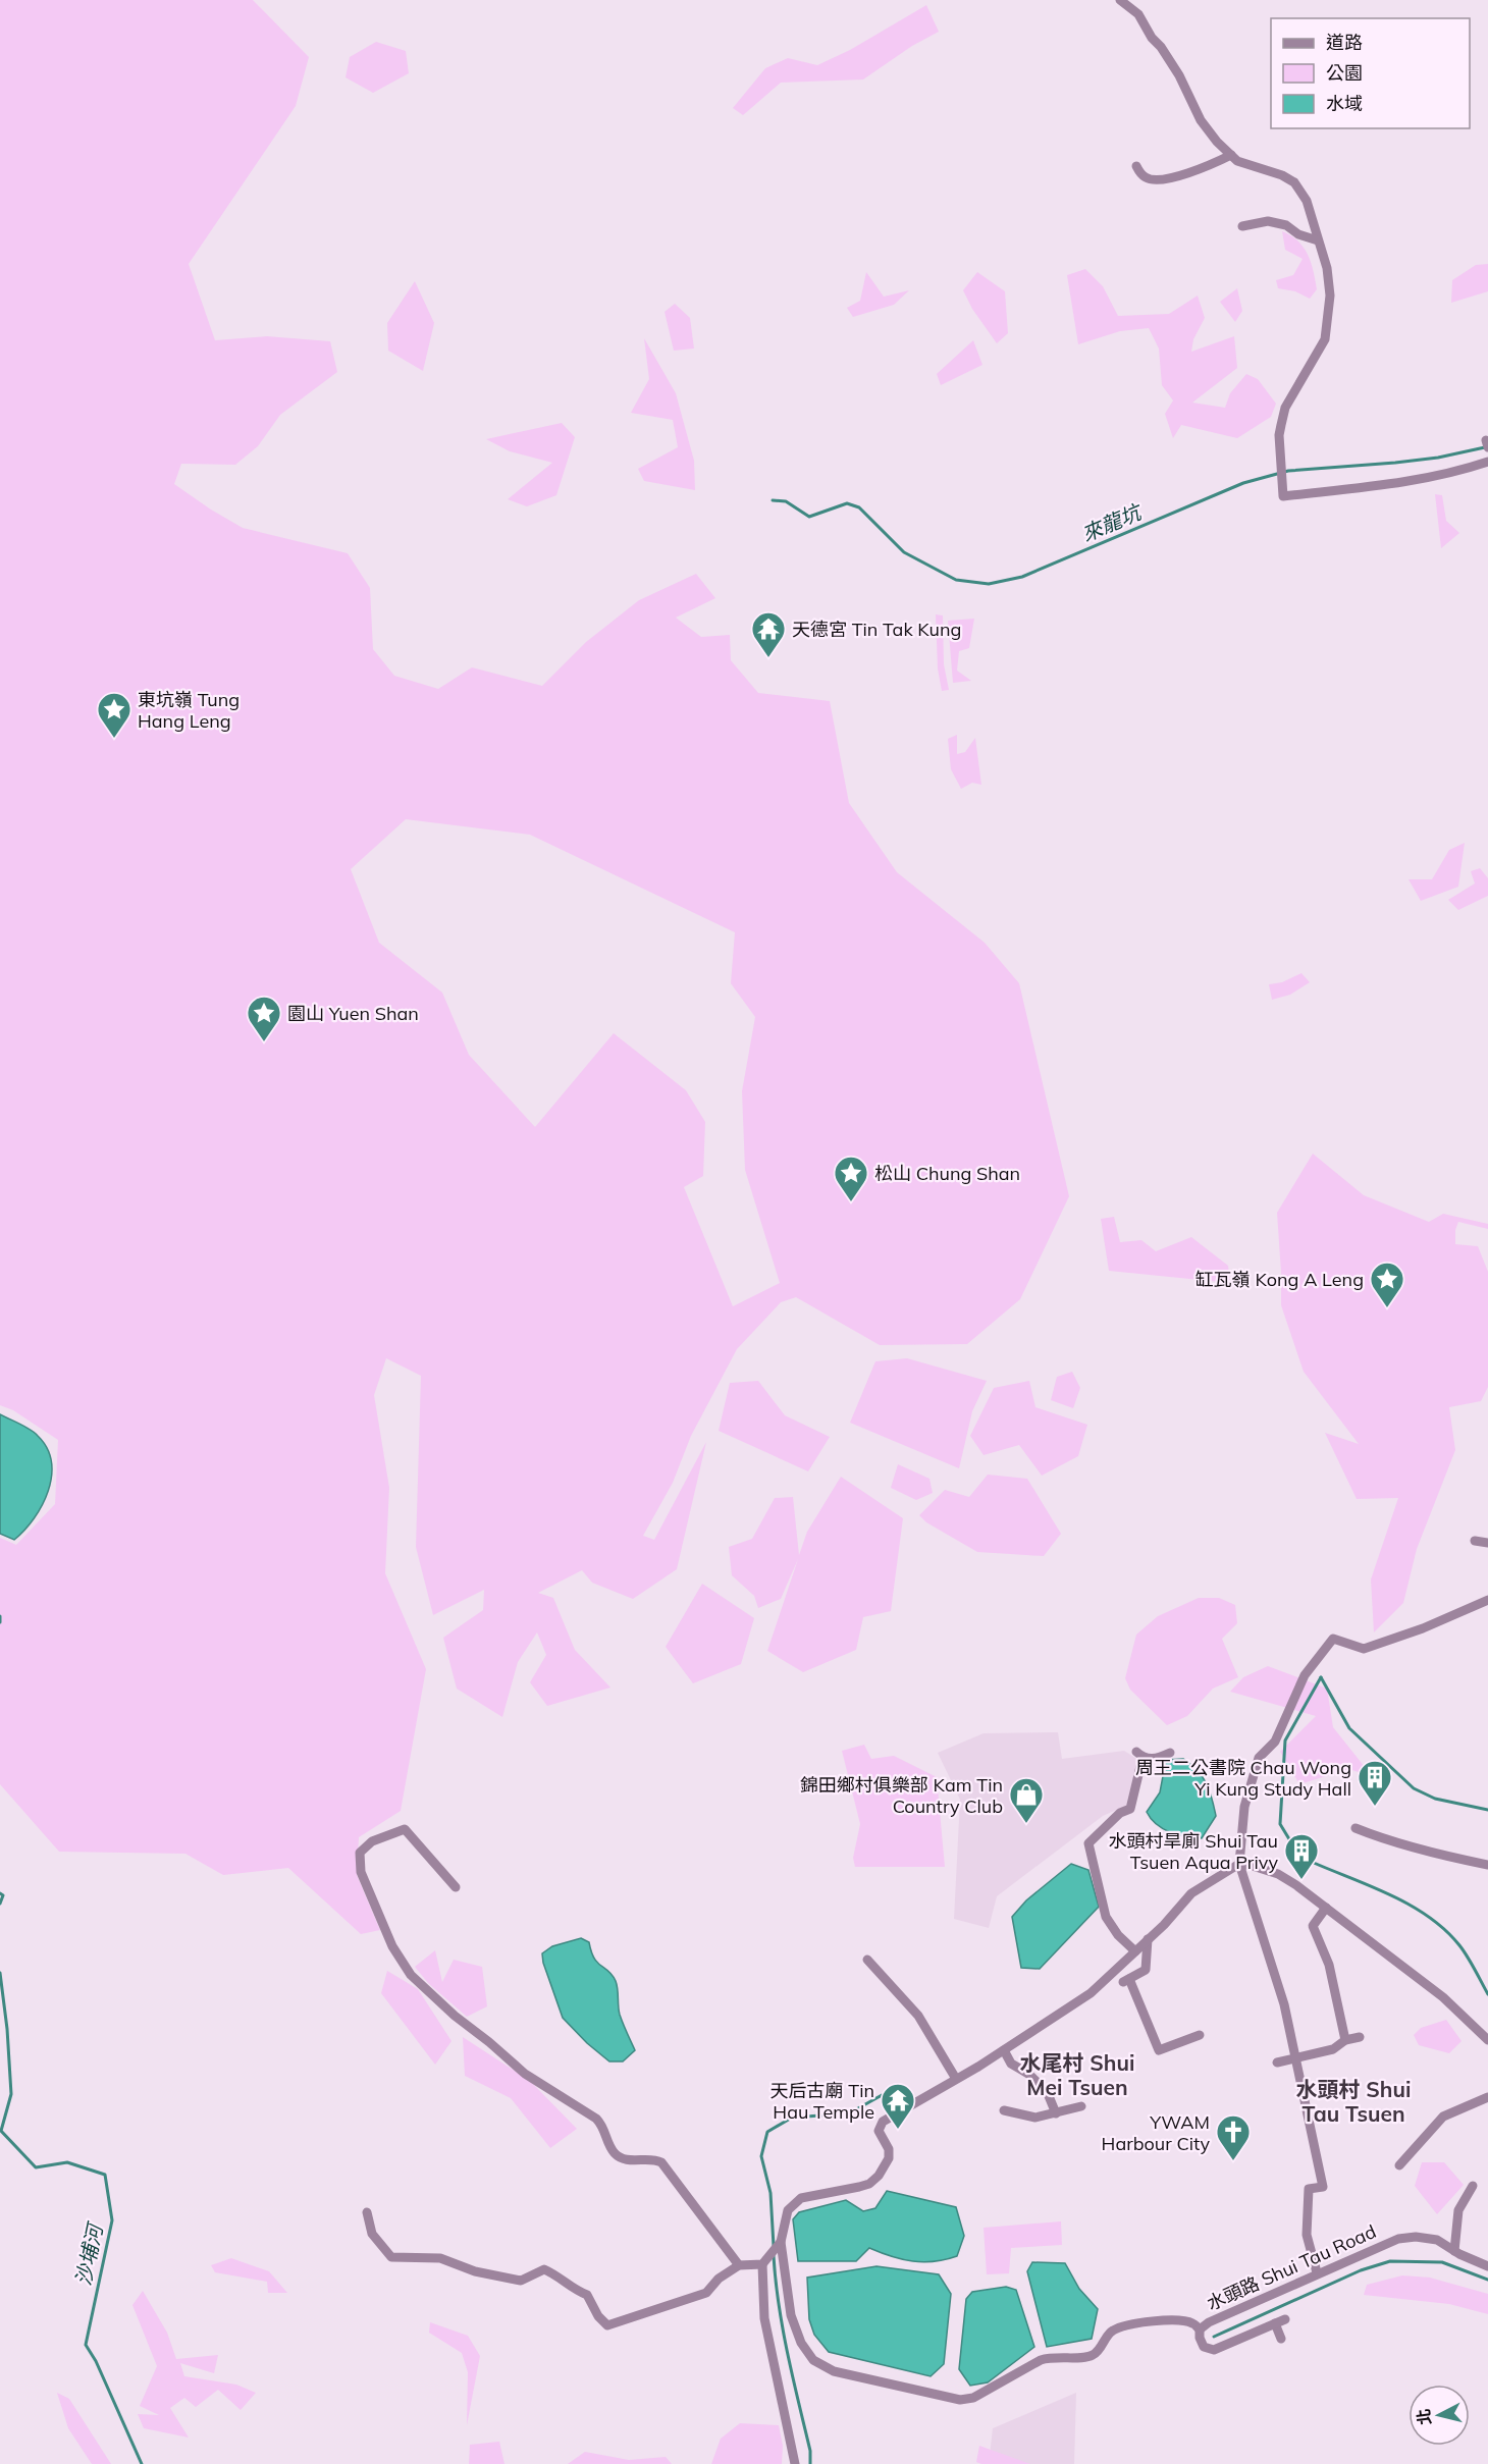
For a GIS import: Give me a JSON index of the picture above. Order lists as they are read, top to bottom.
{
  "streets": {
    "street": ["水頭路 Shui Tau Road"]
  },
  "districts": ["水尾村 Shui Mei Tsuen", "水頭村 Shui Tau Tsuen"],
  "water": ["來龍坑", "沙埔河"],
  "places": {
    "temple": ["天德宮 Tin Tak Kung", "天后古廟 Tin Hau Temple"],
    "place": [
      "東坑嶺 Tung Hang Leng",
      "園山 Yuen Shan",
      "松山 Chung Shan",
      "缸瓦嶺 Kong A Leng"
    ],
    "building": ["周王二公書院 Chau Wong Yi Kung Study Hall", "水頭村旱廁 Shui Tau Tsuen Aqua Privy"],
    "shop": ["錦田鄉村俱樂部 Kam Tin Country Club"],
    "church": ["YWAM Harbour City"]
  },
  "legend": ["道路", "公園", "水域"],
  "north": "left"
}
